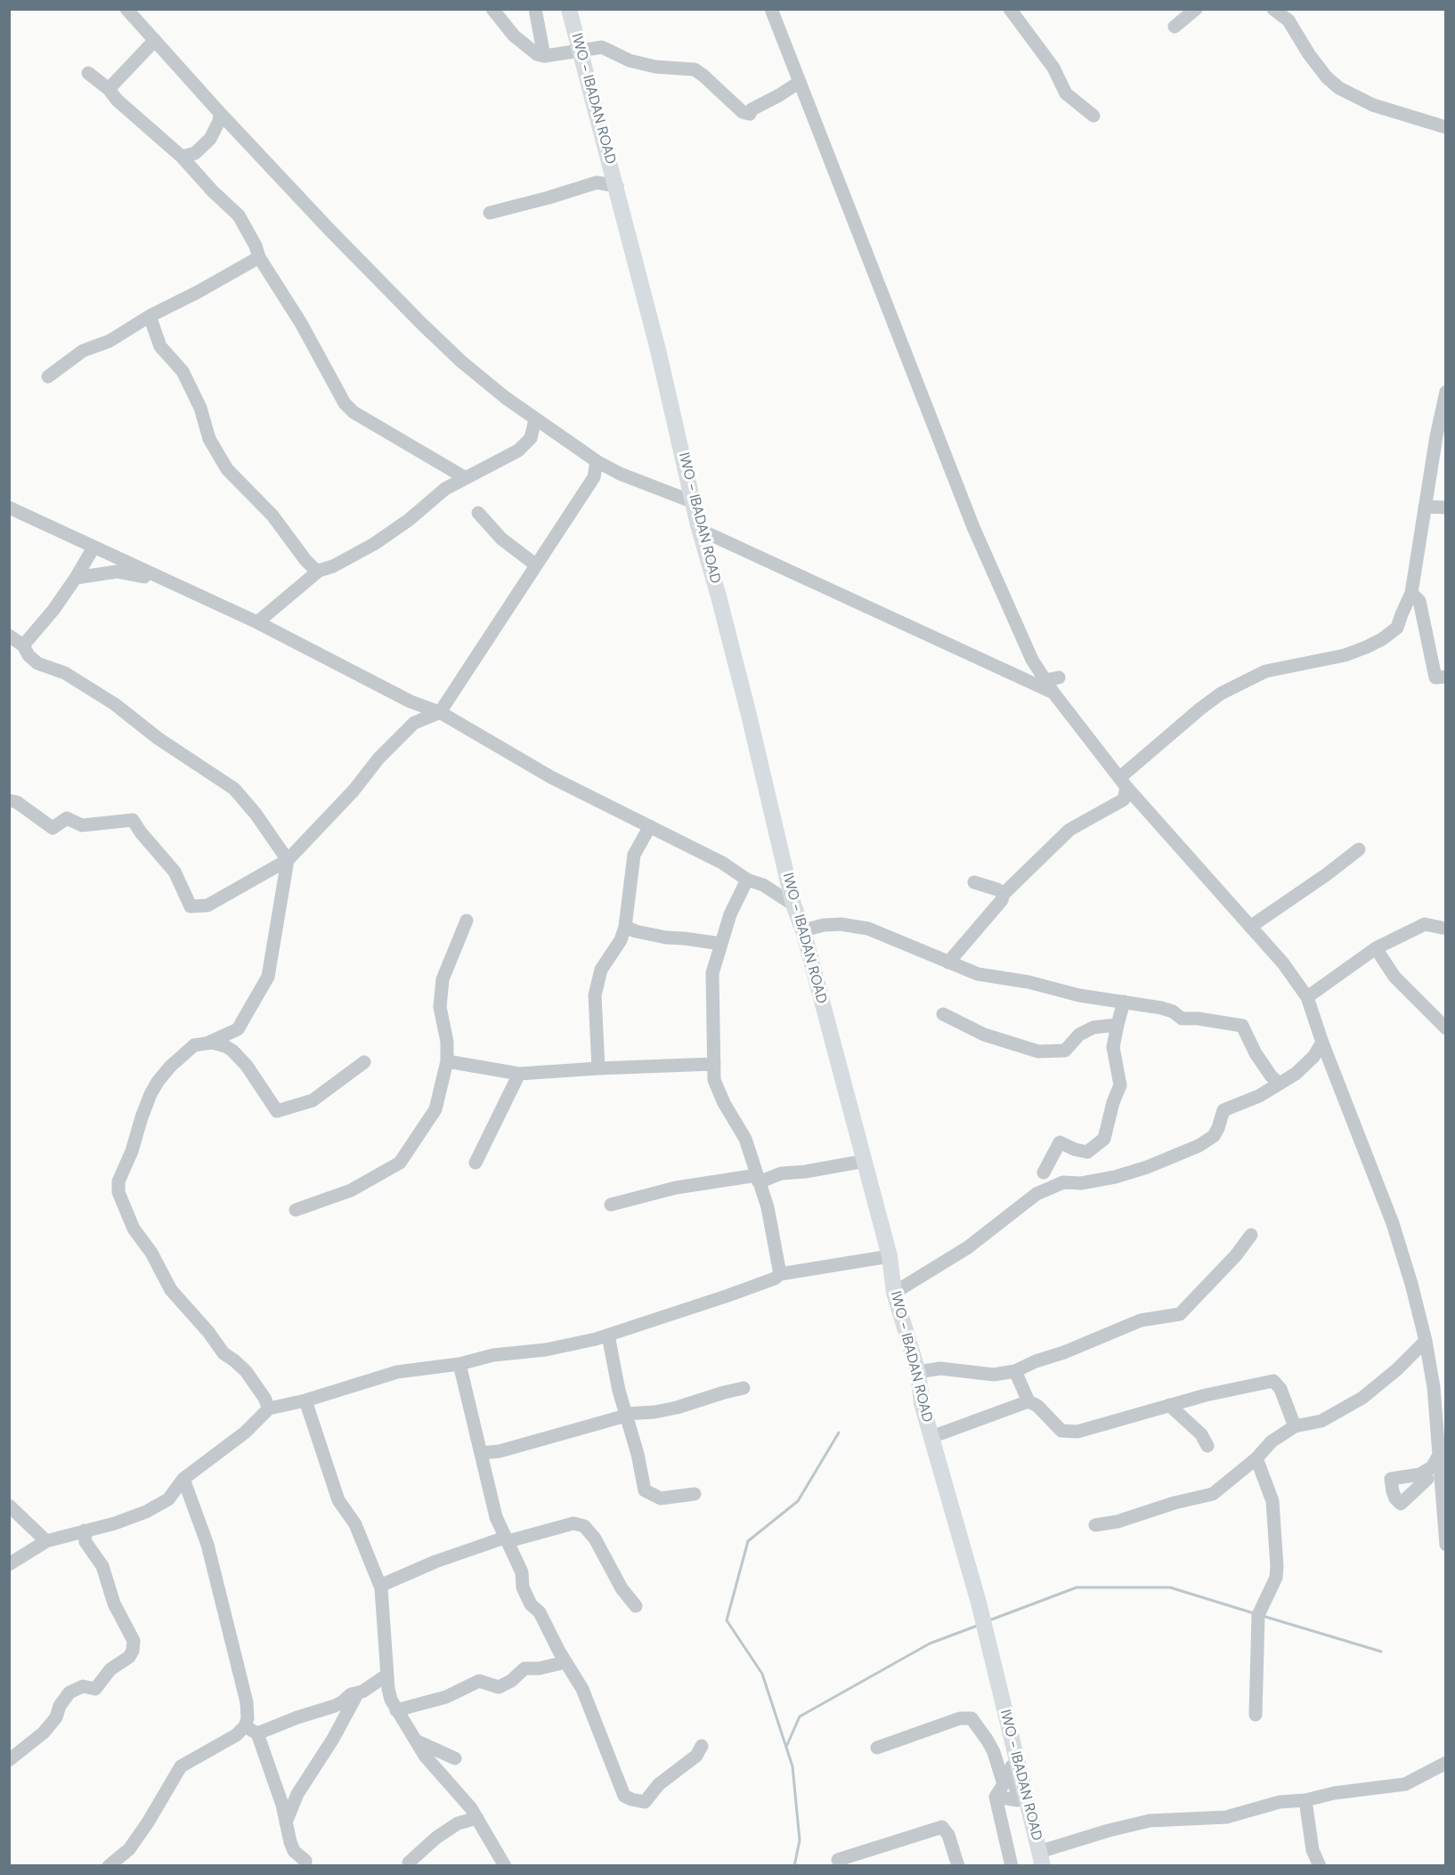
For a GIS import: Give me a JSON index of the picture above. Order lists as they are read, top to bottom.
{
  "streets": {
    "main road": ["IWO - IBADAN ROAD"]
  }
}
